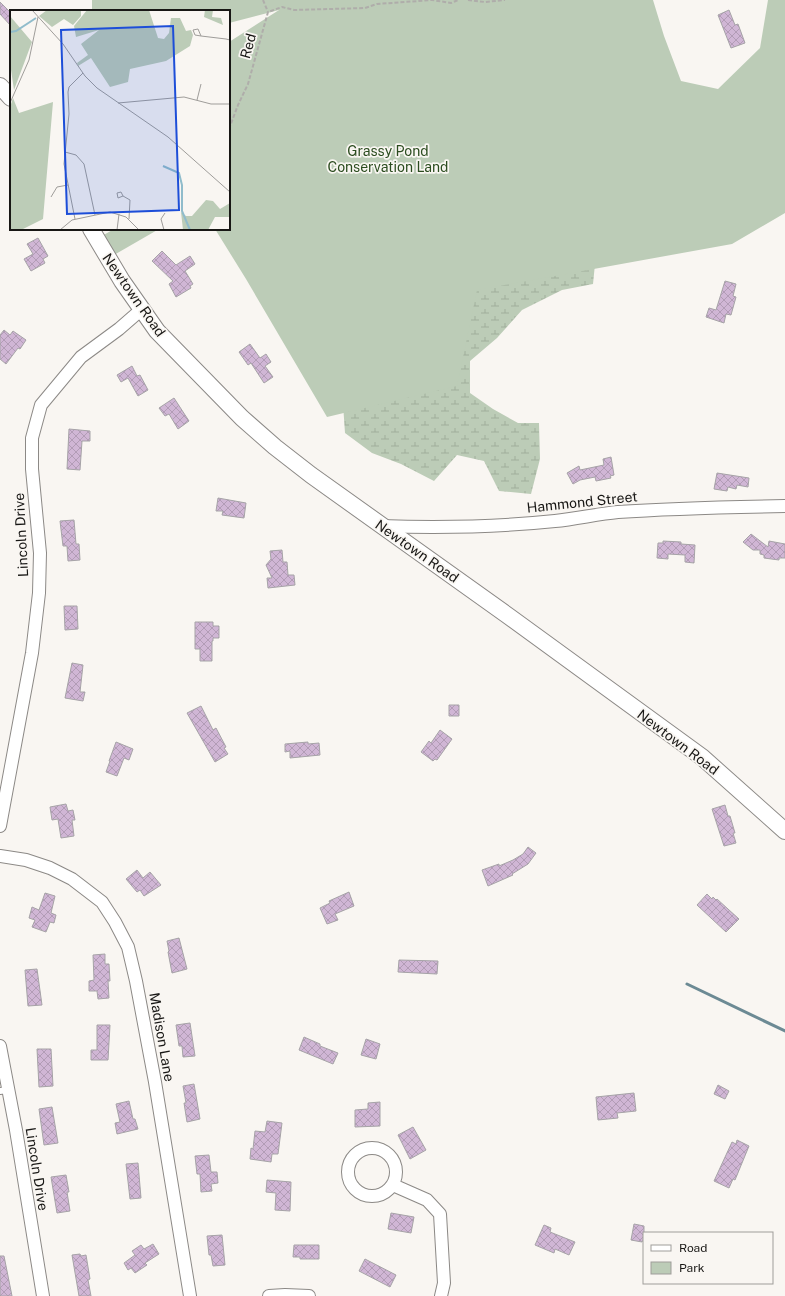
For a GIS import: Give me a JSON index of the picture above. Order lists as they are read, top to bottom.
{
  "streets": {
    "street": [
      "Newtown Road",
      "Hammond Street",
      "Lincoln Drive",
      "Madison Lane"
    ],
    "path": ["Red"]
  },
  "crossings": [
    ["Newtown Road", "Hammond Street"],
    ["Newtown Road", "Lincoln Drive"]
  ],
  "parks": ["Grassy Pond Conservation Land"],
  "legend": ["Road", "Park"]
}
